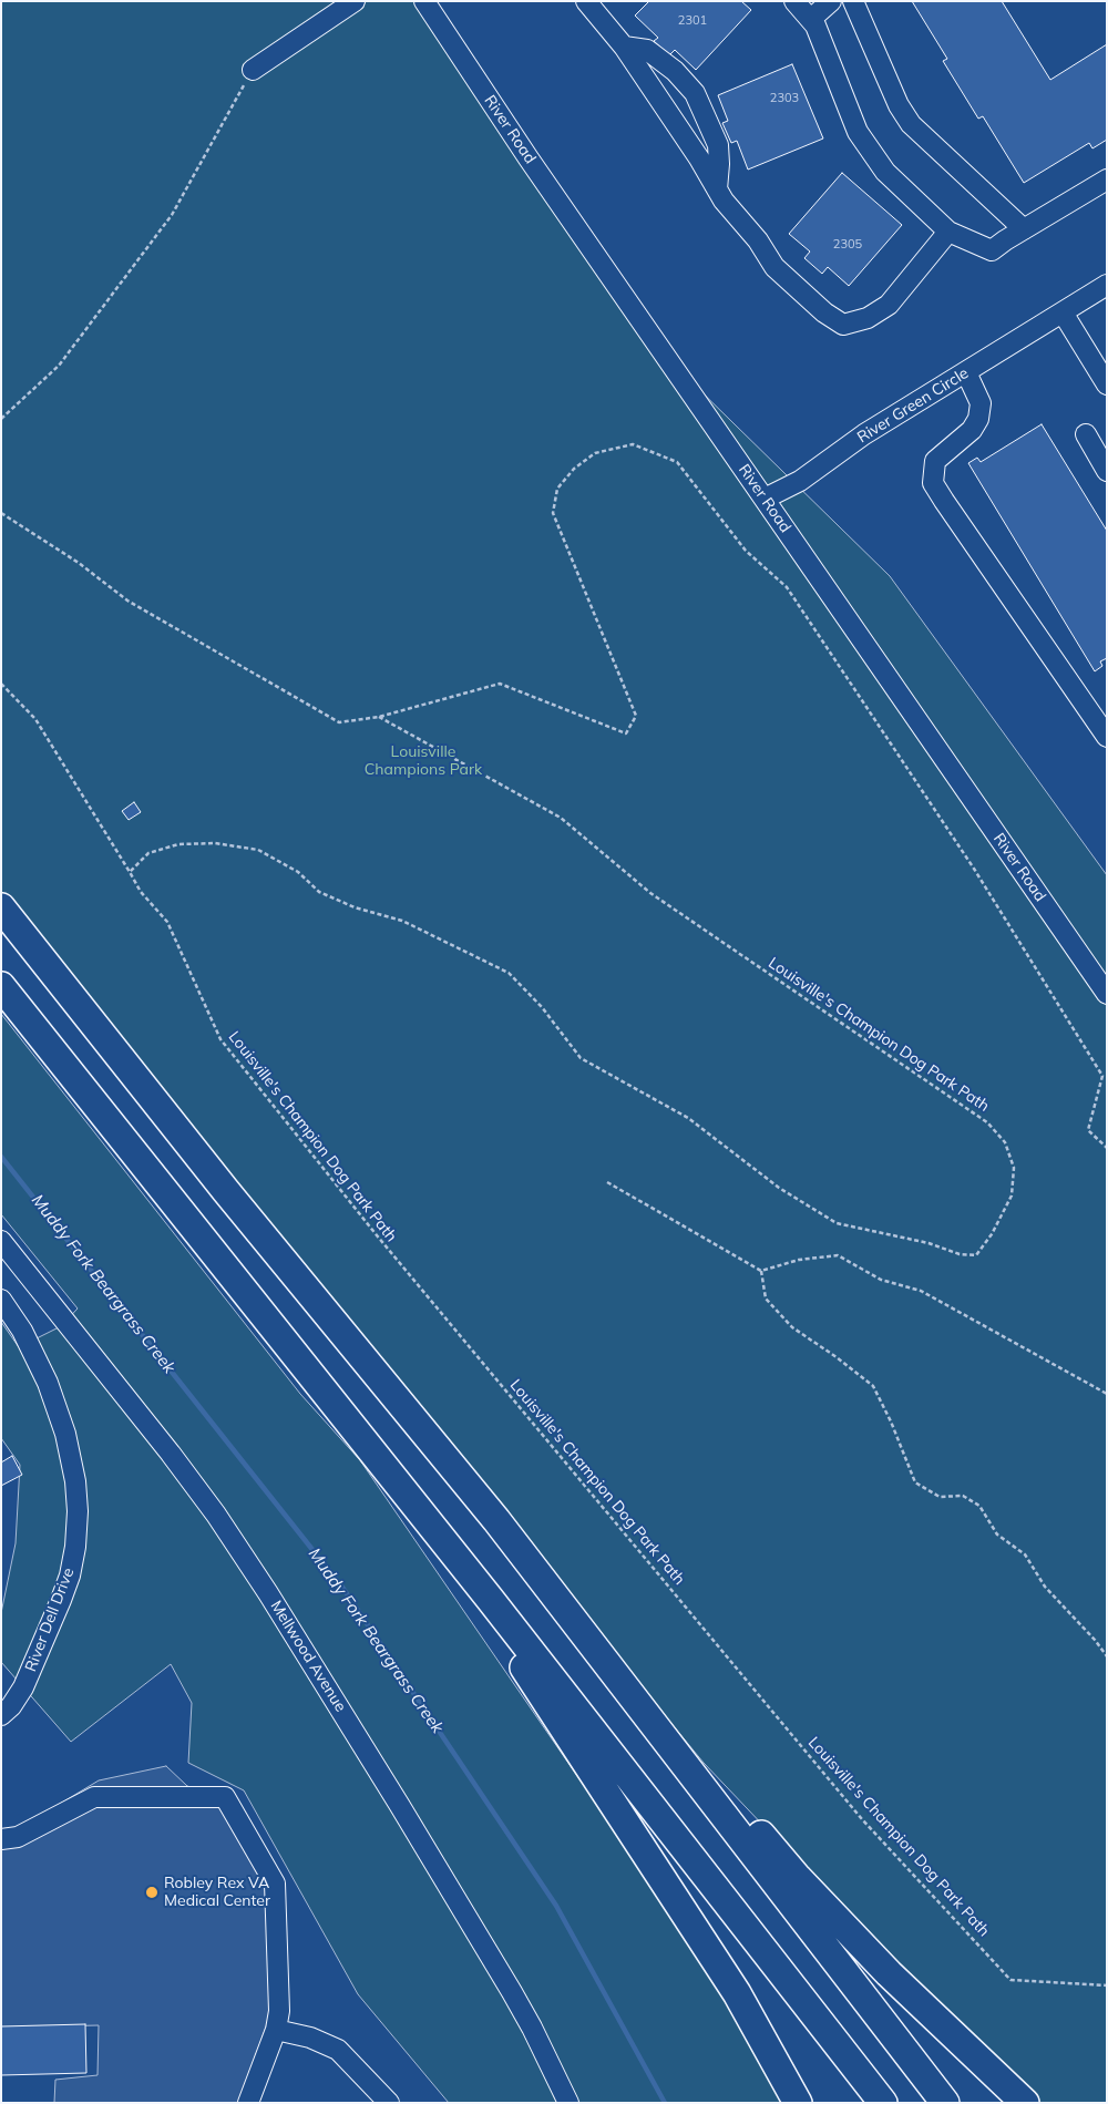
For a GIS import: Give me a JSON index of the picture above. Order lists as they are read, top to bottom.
{
  "streets": {
    "street": [
      "River Road",
      "River Green Circle",
      "River Dell Drive",
      "Mellwood Avenue"
    ],
    "path": ["Louisville's Champion Dog Park Path"]
  },
  "crossings": [
    ["River Road", "River Green Circle"]
  ],
  "water": ["Muddy Fork Beargrass Creek"],
  "parks": ["Louisville Champions Park"],
  "places": ["Robley Rex VA Medical Center"],
  "house_numbers": ["2301", "2303", "2305"]
}
